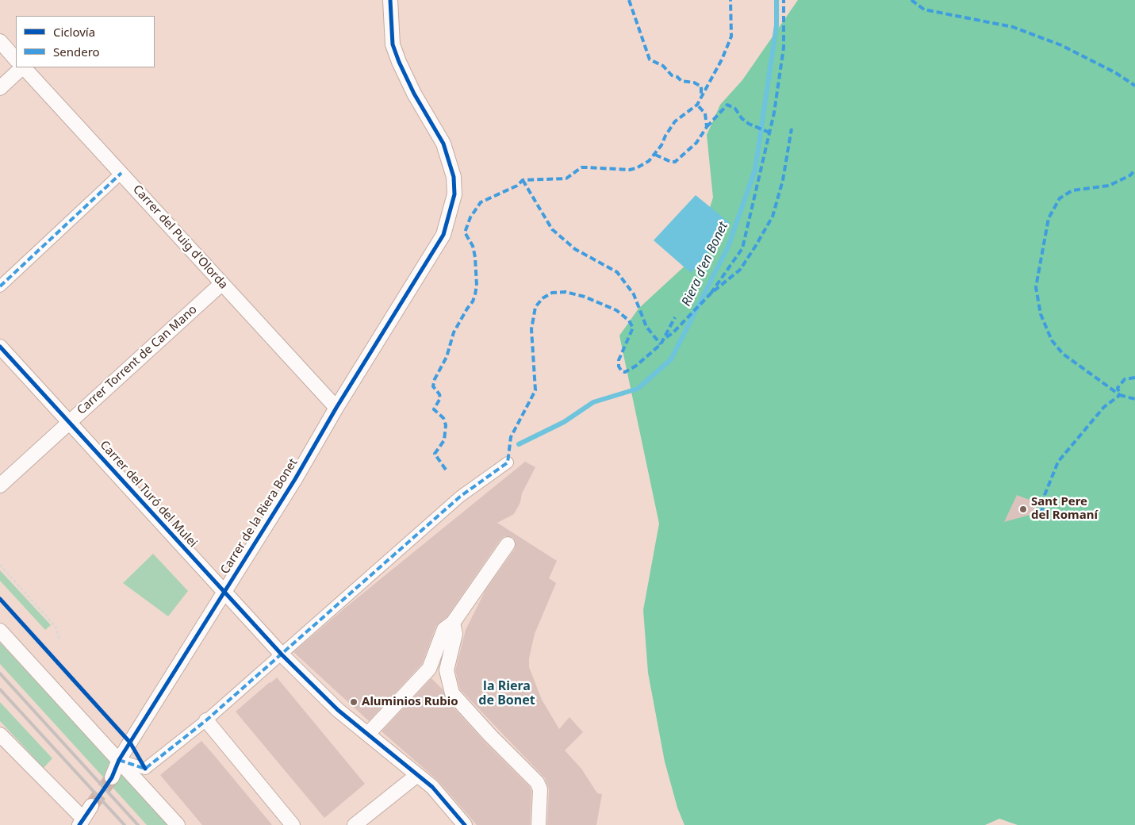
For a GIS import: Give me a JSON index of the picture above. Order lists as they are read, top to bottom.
{
  "streets": {
    "street": [
      "Carrer del Puig d'Olorda",
      "Carrer Torrent de Can Mano",
      "Carrer del Turó del Mulei",
      "Carrer de la Riera Bonet"
    ]
  },
  "crossings": [
    ["Carrer del Puig d'Olorda", "Carrer Torrent de Can Mano"],
    ["Carrer del Puig d'Olorda", "Carrer de la Riera Bonet"],
    ["Carrer Torrent de Can Mano", "Carrer del Turó del Mulei"],
    ["Carrer del Turó del Mulei", "Carrer de la Riera Bonet"]
  ],
  "districts": ["la Riera de Bonet"],
  "water": ["Riera d'en Bonet"],
  "places": ["Sant Pere del Romaní", "Aluminios Rubio"],
  "legend": ["Ciclovía", "Sendero"]
}
